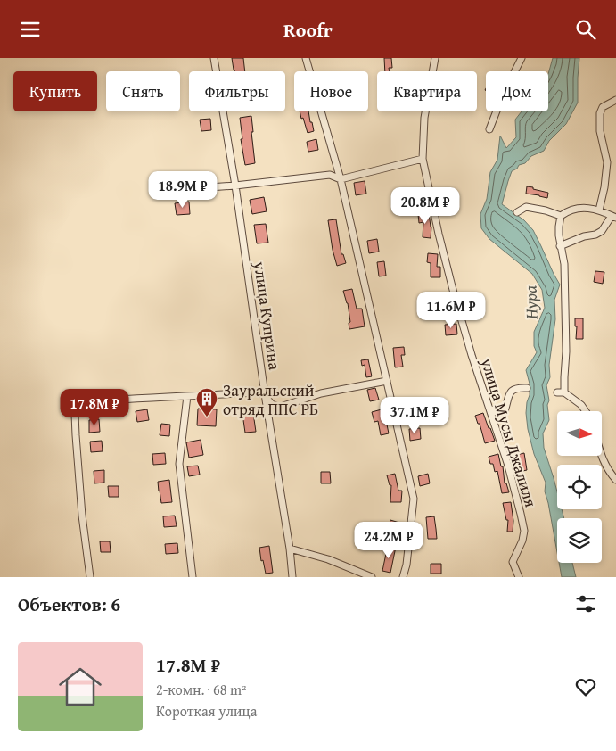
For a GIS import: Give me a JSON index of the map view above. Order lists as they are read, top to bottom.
{
  "streets": {
    "street": ["улица Куприна", "улица Мусы Джалиля"]
  },
  "water": ["Нура"],
  "places": {
    "building": ["Зауральский отряд ППС РБ"]
  },
  "north": "right",
  "page": {
    "header": "Roofr",
    "chip": [
      "Купить",
      "Снять",
      "Фильтры",
      "Новое",
      "Квартира",
      "Дом"
    ],
    "price": [
      "18.9M ₽",
      "20.8M ₽",
      "11.6M ₽",
      "17.8M ₽",
      "37.1M ₽",
      "24.2M ₽"
    ],
    "heading": "Объектов: 6",
    "list": [
      {
        "name": "17.8M ₽",
        "note": "2-комн. · 68 m² · Короткая улица"
      }
    ]
  }
}
